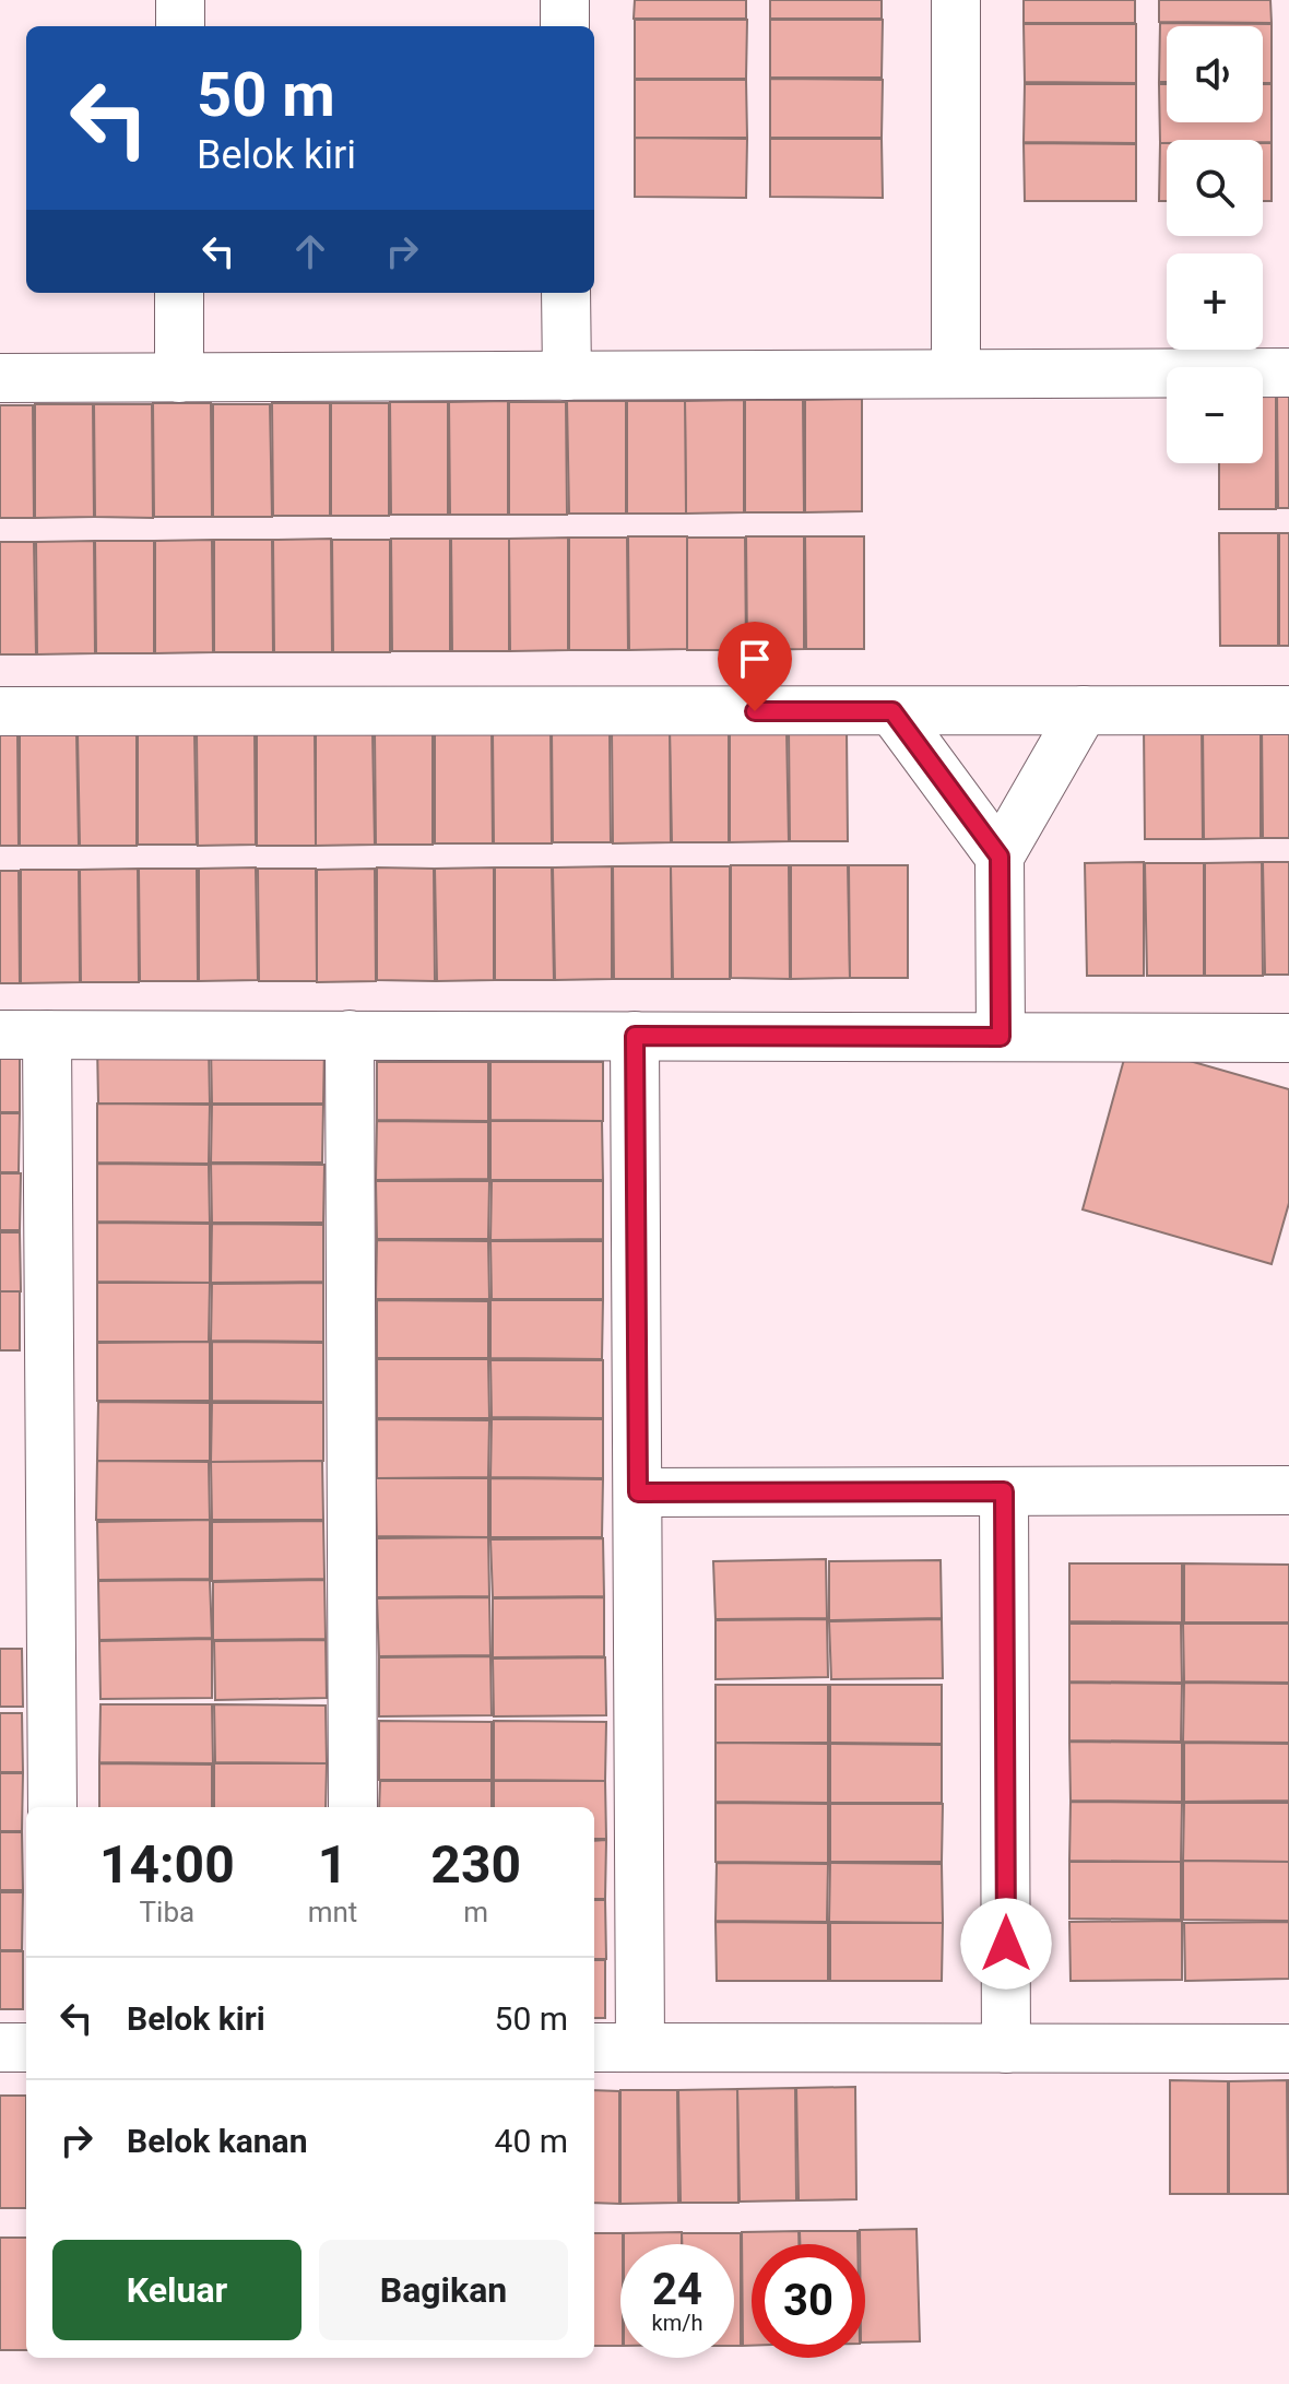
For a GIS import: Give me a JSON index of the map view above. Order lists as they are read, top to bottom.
{
  "page": {
    "map_buttons": ["+", "−"],
    "turn": ["50 m", "Belok kiri"],
    "eta": [
      "14:00",
      "Tiba",
      "1",
      "mnt",
      "230",
      "m"
    ],
    "list": [
      {
        "name": "Belok kiri",
        "value": "50 m"
      },
      {
        "name": "Belok kanan",
        "value": "40 m"
      }
    ],
    "buttons": ["Keluar", "Bagikan"],
    "speed": "24 km/h",
    "limit": "30"
  }
}
